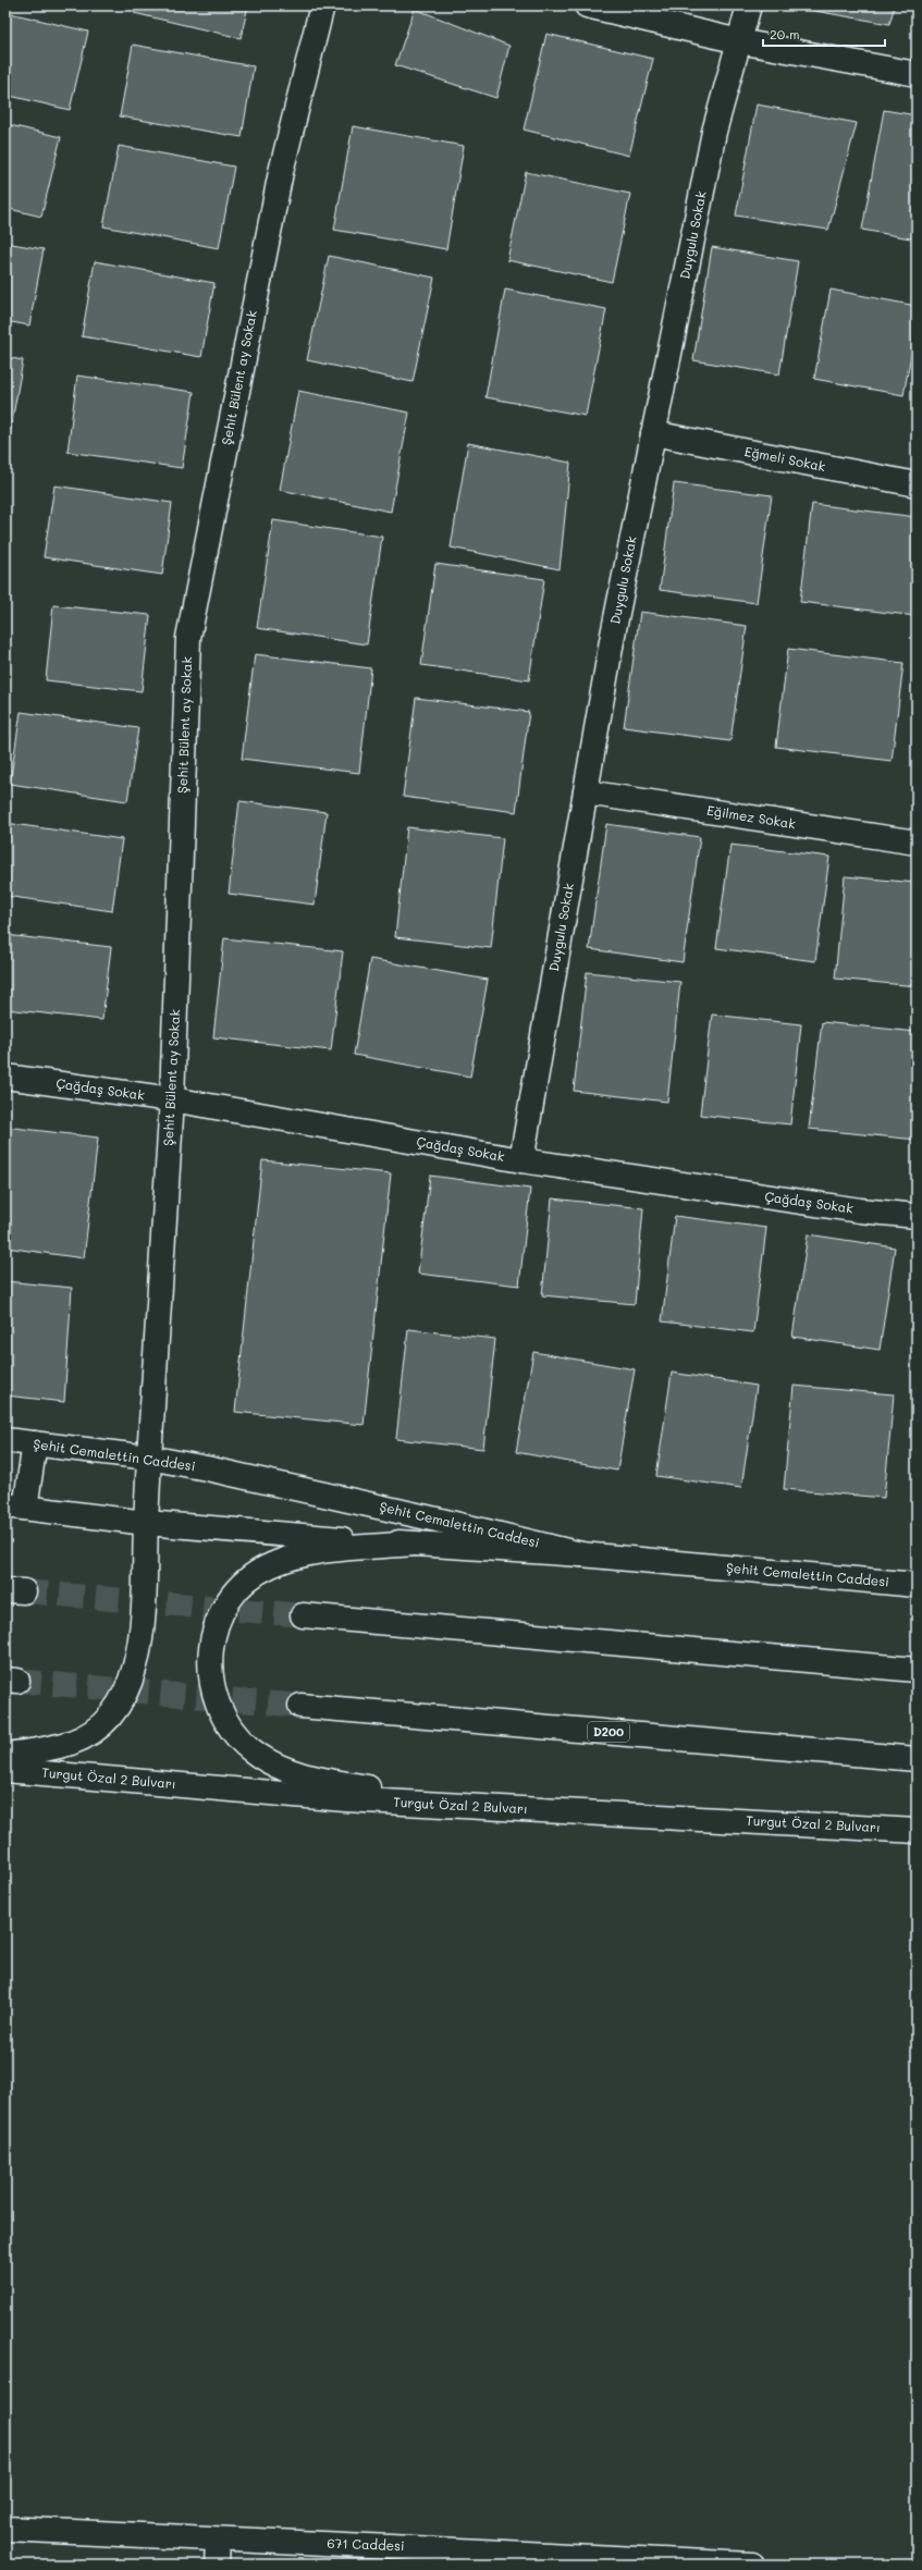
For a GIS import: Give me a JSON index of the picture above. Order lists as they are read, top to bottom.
{
  "streets": {
    "main road": [
      "Duygulu Sokak",
      "Şehit Bülent ay Sokak",
      "Eğmeli Sokak",
      "Eğilmez Sokak",
      "Çağdaş Sokak",
      "Şehit Cemalettin Caddesi",
      "D200",
      "Turgut Özal 2 Bulvarı",
      "671 Caddesi"
    ]
  },
  "crossings": [
    ["Duygulu Sokak", "Eğmeli Sokak"],
    ["Duygulu Sokak", "Eğilmez Sokak"],
    ["Duygulu Sokak", "Çağdaş Sokak"],
    ["Şehit Bülent ay Sokak", "Çağdaş Sokak"],
    ["Şehit Bülent ay Sokak", "Şehit Cemalettin Caddesi"]
  ],
  "scale_bar": "20 m"
}
